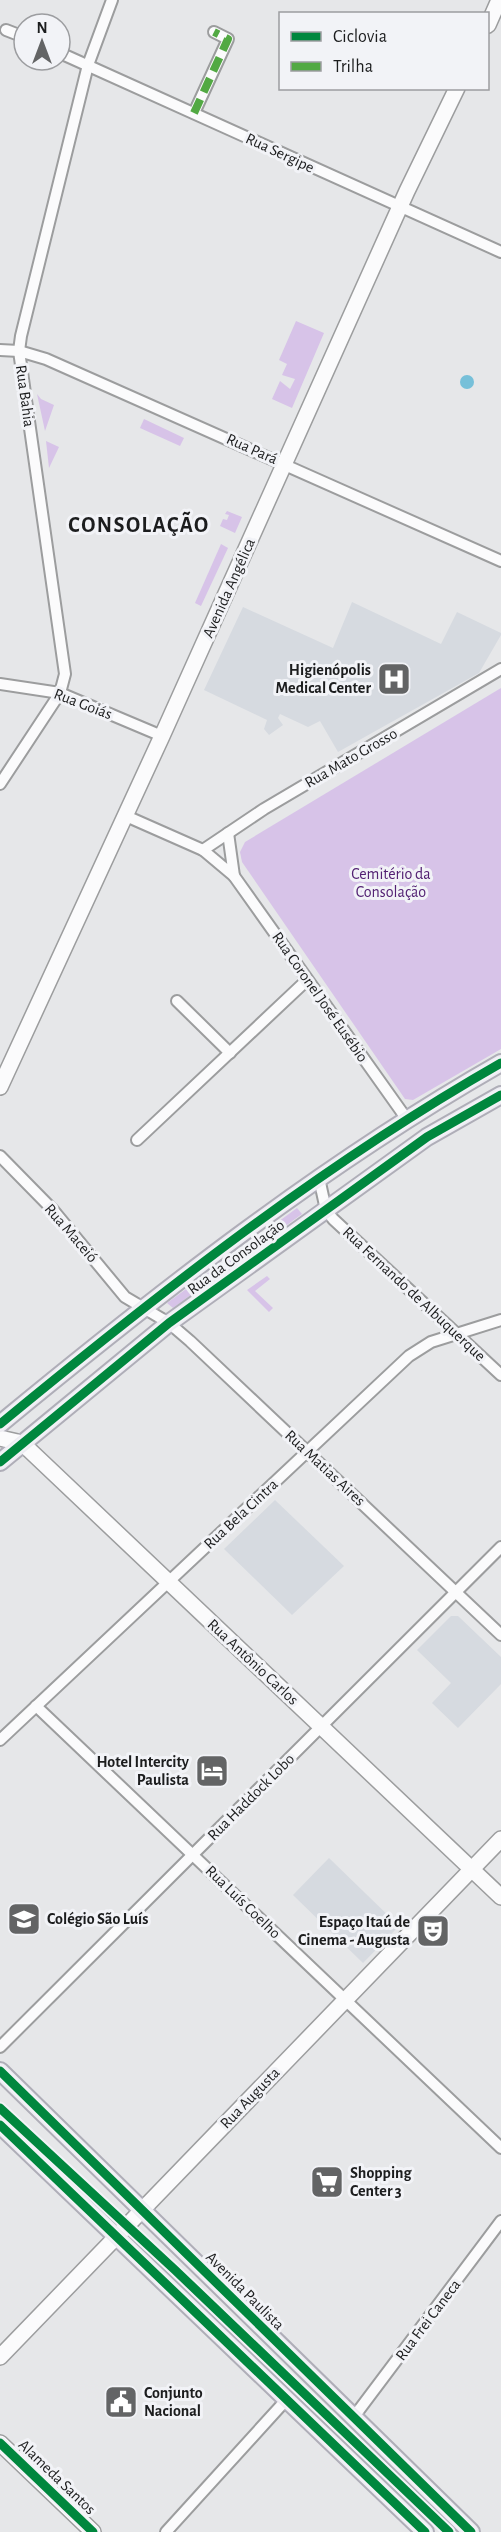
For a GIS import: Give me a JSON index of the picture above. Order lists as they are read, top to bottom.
{
  "streets": {
    "main road": [
      "Avenida Angélica",
      "Rua da Consolação",
      "Rua Antônio Carlos",
      "Rua Augusta",
      "Avenida Paulista",
      "Alameda Santos"
    ],
    "street": [
      "Rua Sergipe",
      "Rua Bahia",
      "Rua Pará",
      "Rua Goiás",
      "Rua Mato Grosso",
      "Rua Coronel José Eusébio",
      "Rua Maceió",
      "Rua Fernando de Albuquerque",
      "Rua Matias Aires",
      "Rua Bela Cintra",
      "Rua Haddock Lobo",
      "Rua Luís Coelho",
      "Rua Frei Caneca"
    ]
  },
  "crossings": [
    ["Rua Sergipe", "Rua Bahia"],
    ["Rua Sergipe", "Avenida Angélica"],
    ["Rua Bahia", "Rua Pará"],
    ["Rua Bahia", "Rua Goiás"],
    ["Rua Pará", "Avenida Angélica"],
    ["Avenida Angélica", "Rua Goiás"],
    ["Avenida Angélica", "Rua Coronel José Eusébio"],
    ["Rua Mato Grosso", "Rua Coronel José Eusébio"],
    ["Rua Coronel José Eusébio", "Rua da Consolação"],
    ["Rua Maceió", "Rua da Consolação"],
    ["Rua Maceió", "Rua Matias Aires"],
    ["Rua da Consolação", "Rua Fernando de Albuquerque"],
    ["Rua da Consolação", "Rua Matias Aires"],
    ["Rua da Consolação", "Rua Antônio Carlos"],
    ["Rua Fernando de Albuquerque", "Rua Bela Cintra"],
    ["Rua Matias Aires", "Rua Bela Cintra"],
    ["Rua Matias Aires", "Rua Haddock Lobo"],
    ["Rua Bela Cintra", "Rua Antônio Carlos"],
    ["Rua Bela Cintra", "Rua Luís Coelho"],
    ["Rua Antônio Carlos", "Rua Haddock Lobo"],
    ["Rua Antônio Carlos", "Rua Augusta"],
    ["Rua Haddock Lobo", "Rua Luís Coelho"],
    ["Rua Luís Coelho", "Rua Augusta"],
    ["Rua Augusta", "Avenida Paulista"],
    ["Avenida Paulista", "Rua Frei Caneca"]
  ],
  "districts": ["CONSOLAÇÃO"],
  "parks": ["Cemitério da Consolação"],
  "places": {
    "hospital": ["Higienópolis Medical Center"],
    "hotel": ["Hotel Intercity Paulista"],
    "school or university": ["Colégio São Luís"],
    "theatre": ["Espaço Itaú de Cinema - Augusta"],
    "supermarket": ["Shopping Center 3"],
    "public building": ["Conjunto Nacional"]
  },
  "legend": ["Ciclovia", "Trilha"],
  "north": "top"
}
